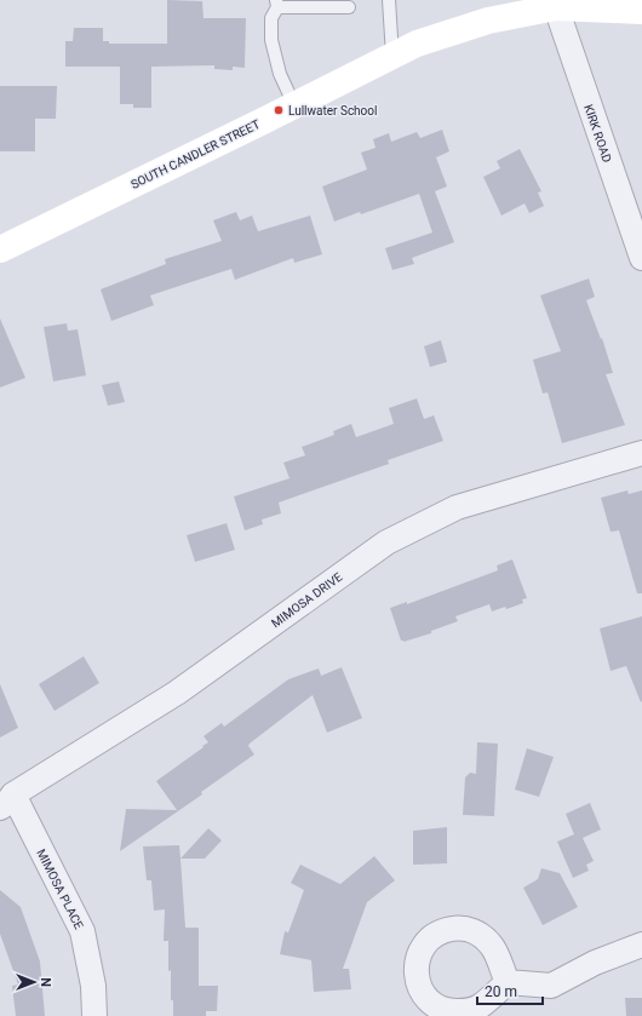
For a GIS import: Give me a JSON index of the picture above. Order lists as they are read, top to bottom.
{
  "streets": {
    "main road": ["SOUTH CANDLER STREET"],
    "street": ["KIRK ROAD", "MIMOSA DRIVE", "MIMOSA PLACE"]
  },
  "crossings": [
    ["KIRK ROAD", "SOUTH CANDLER STREET"],
    ["MIMOSA DRIVE", "MIMOSA PLACE"]
  ],
  "places": ["Lullwater School"],
  "scale_bar": "20 m",
  "north": "right"
}
